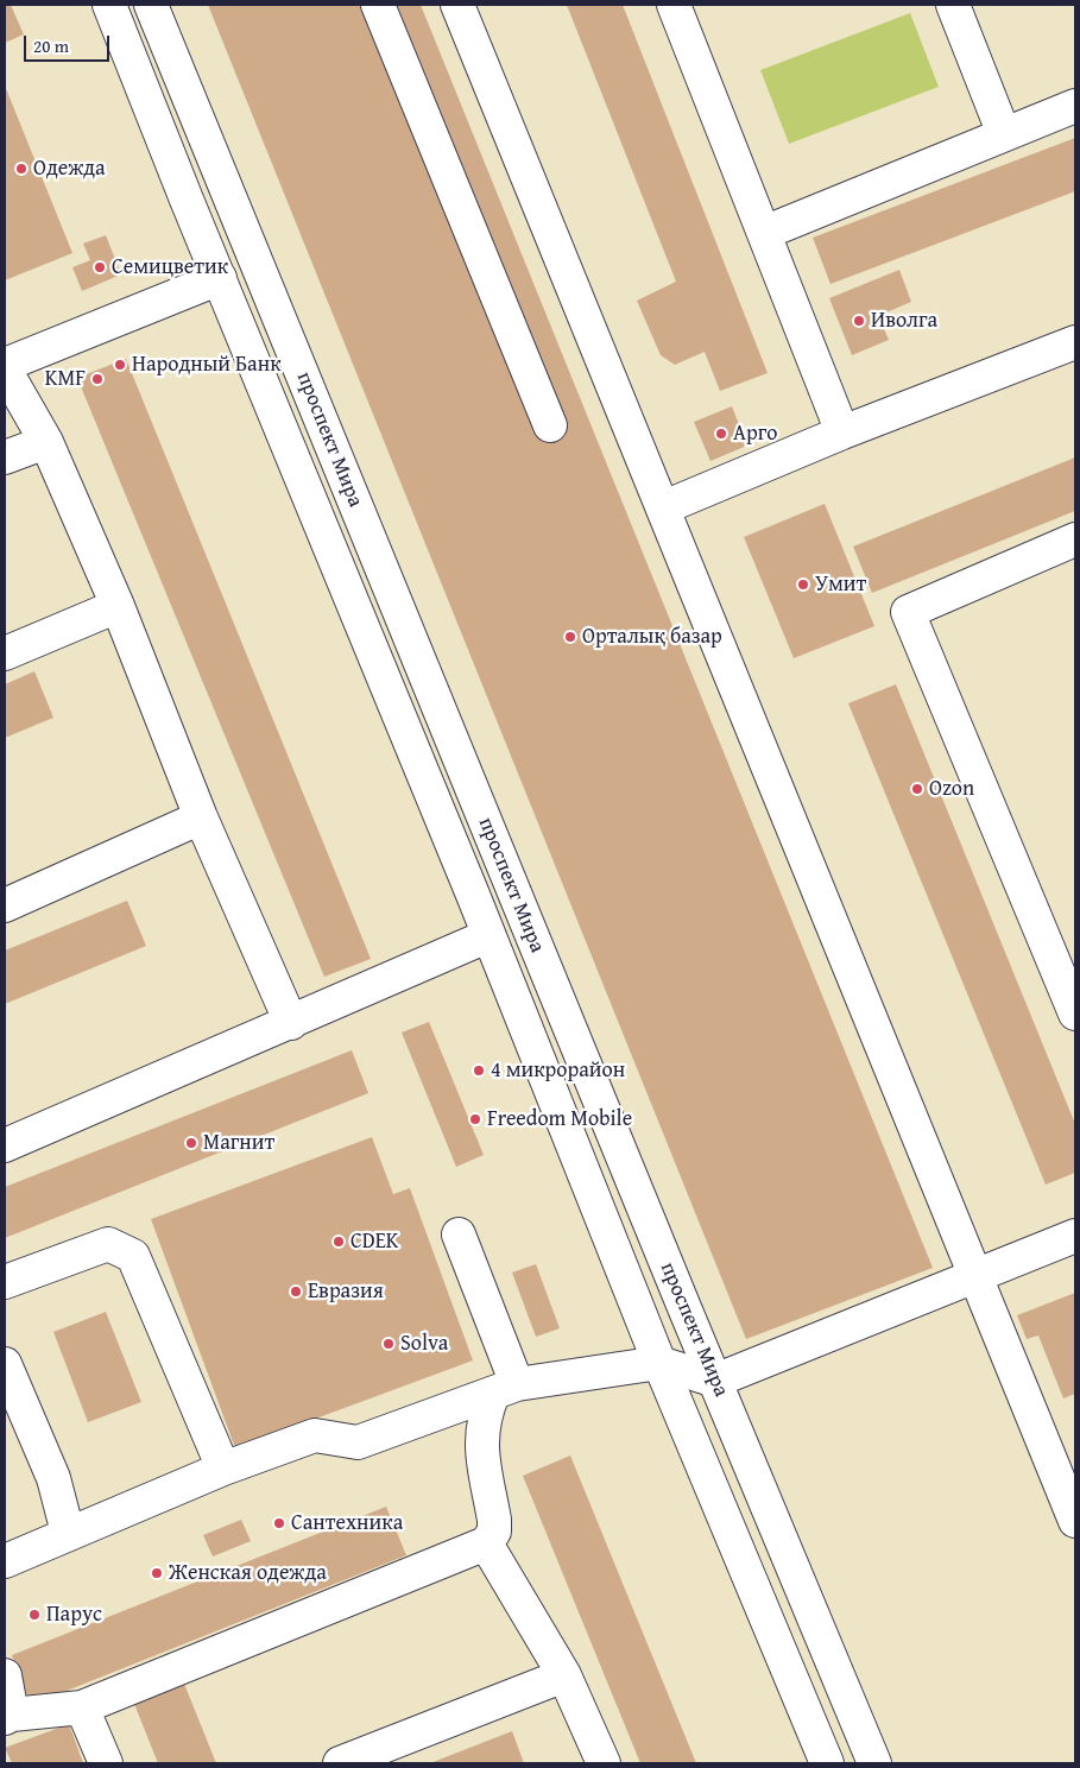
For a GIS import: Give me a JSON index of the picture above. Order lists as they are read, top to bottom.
{
  "streets": {
    "street": ["проспект Мира"]
  },
  "places": [
    "Одежда",
    "Семицветик",
    "Иволга",
    "Народный Банк",
    "KMF",
    "Арго",
    "Умит",
    "Орталық базар",
    "Ozon",
    "4 микрорайон",
    "Freedom Mobile",
    "Магнит",
    "CDEK",
    "Евразия",
    "Solva",
    "Сантехника",
    "Женская одежда",
    "Парус"
  ],
  "scale_bar": "20 m"
}
